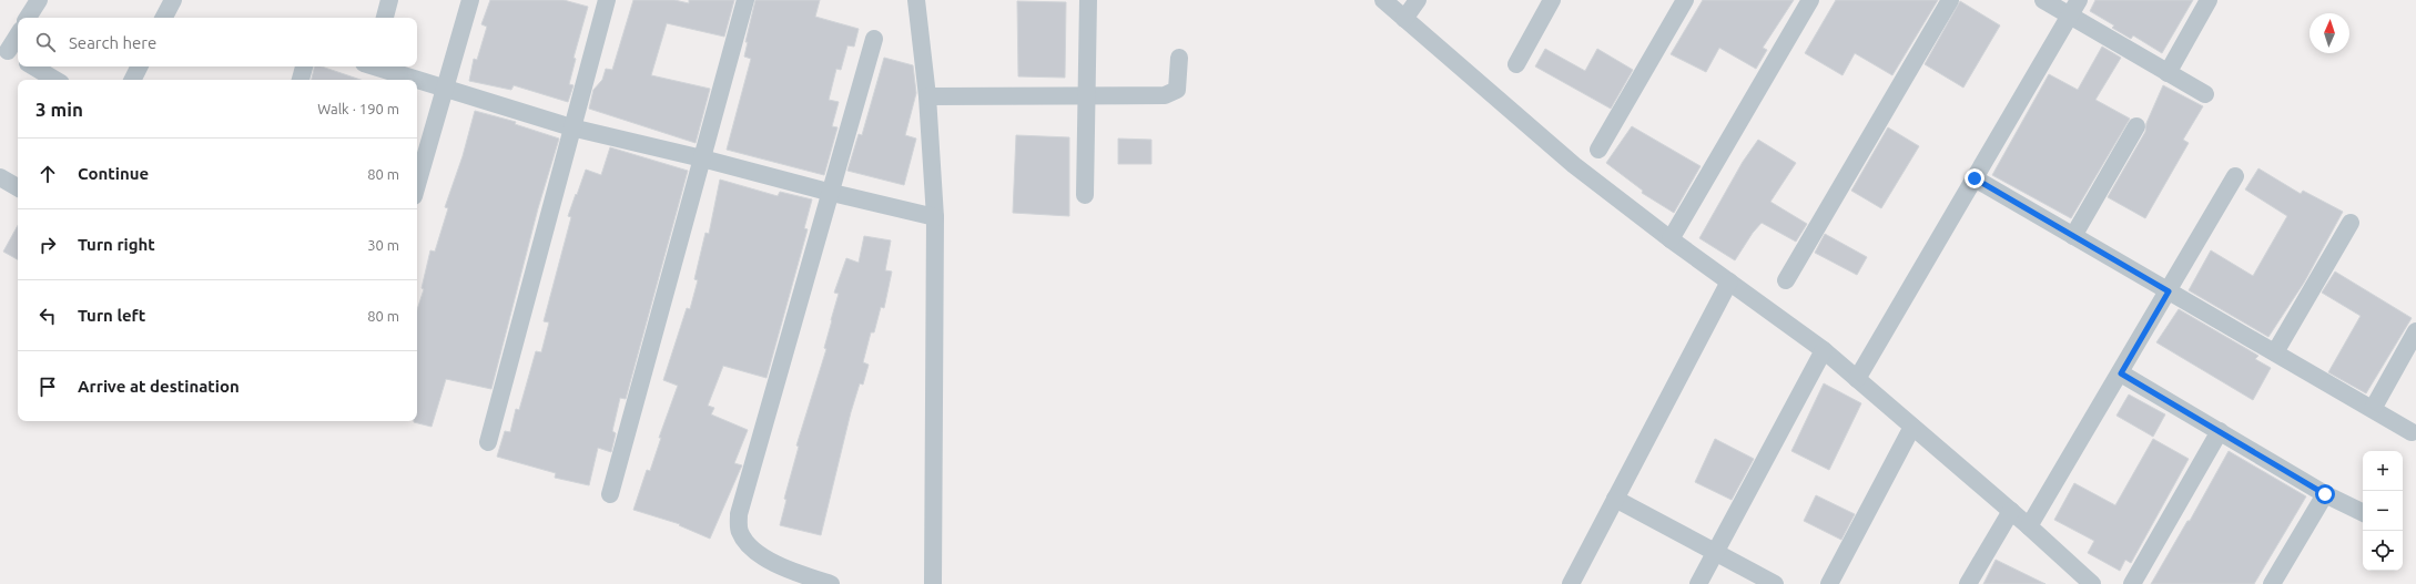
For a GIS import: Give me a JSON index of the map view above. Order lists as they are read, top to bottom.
{
  "north": "top",
  "page": {
    "search": "Search here",
    "heading": ["3 min", "Walk · 190 m"],
    "list": [
      ["Continue", "80 m"],
      ["Turn right", "30 m"],
      ["Turn left", "80 m"],
      "Arrive at destination"
    ],
    "map_buttons": ["+", "−"]
  }
}
